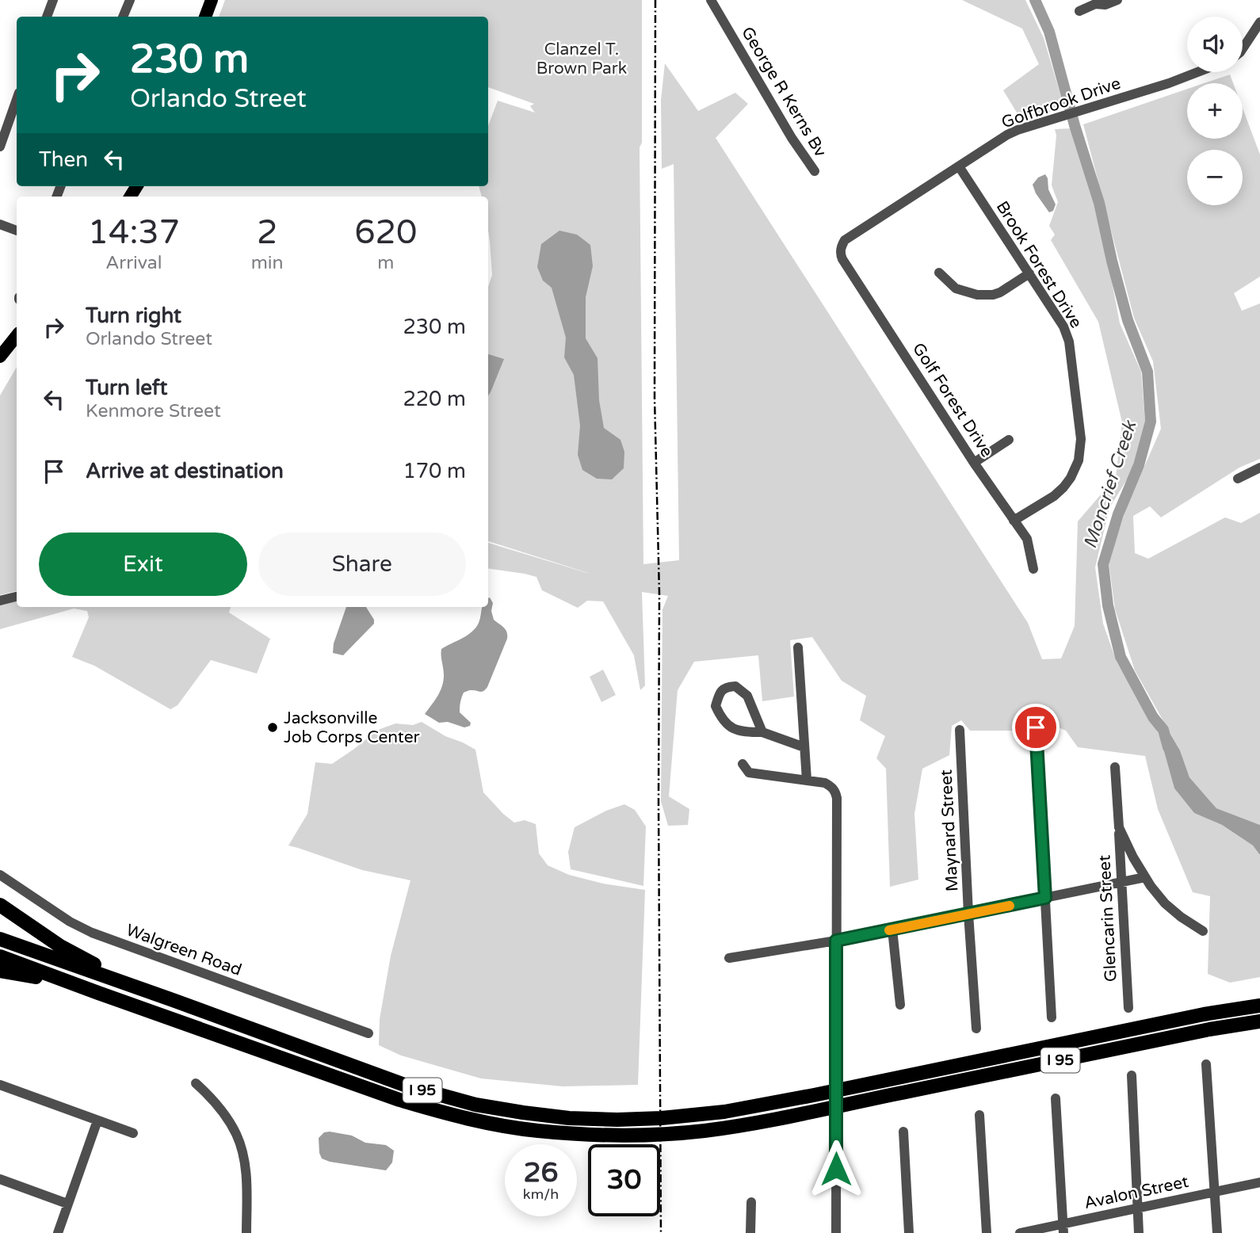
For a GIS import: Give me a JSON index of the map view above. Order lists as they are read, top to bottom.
{
  "streets": {
    "highway": ["I 95"],
    "street": [
      "George R Kerns Bv",
      "Golfbrook Drive",
      "Brook Forest Drive",
      "Golf Forest Drive",
      "Maynard Street",
      "Glencarin Street",
      "Walgreen Road",
      "Avalon Street"
    ]
  },
  "crossings": [
    ["Golfbrook Drive", "Brook Forest Drive"],
    ["Golfbrook Drive", "Golf Forest Drive"],
    ["Brook Forest Drive", "Golf Forest Drive"]
  ],
  "water": ["Moncrief Creek"],
  "parks": ["Clanzel T. Brown Park"],
  "places": ["Jacksonville Job Corps Center"],
  "page": {
    "map_buttons": ["+", "−"],
    "turn": ["230 m", "Orlando Street"],
    "then": "Then",
    "eta": [
      "14:37",
      "Arrival",
      "2",
      "min",
      "620",
      "m"
    ],
    "list": [
      {
        "name": "Turn right",
        "note": "Orlando Street",
        "value": "230 m"
      },
      {
        "name": "Turn left",
        "note": "Kenmore Street",
        "value": "220 m"
      },
      {
        "name": "Arrive at destination",
        "value": "170 m"
      }
    ],
    "buttons": ["Exit", "Share"],
    "speed": "26 km/h",
    "limit": "30"
  }
}
